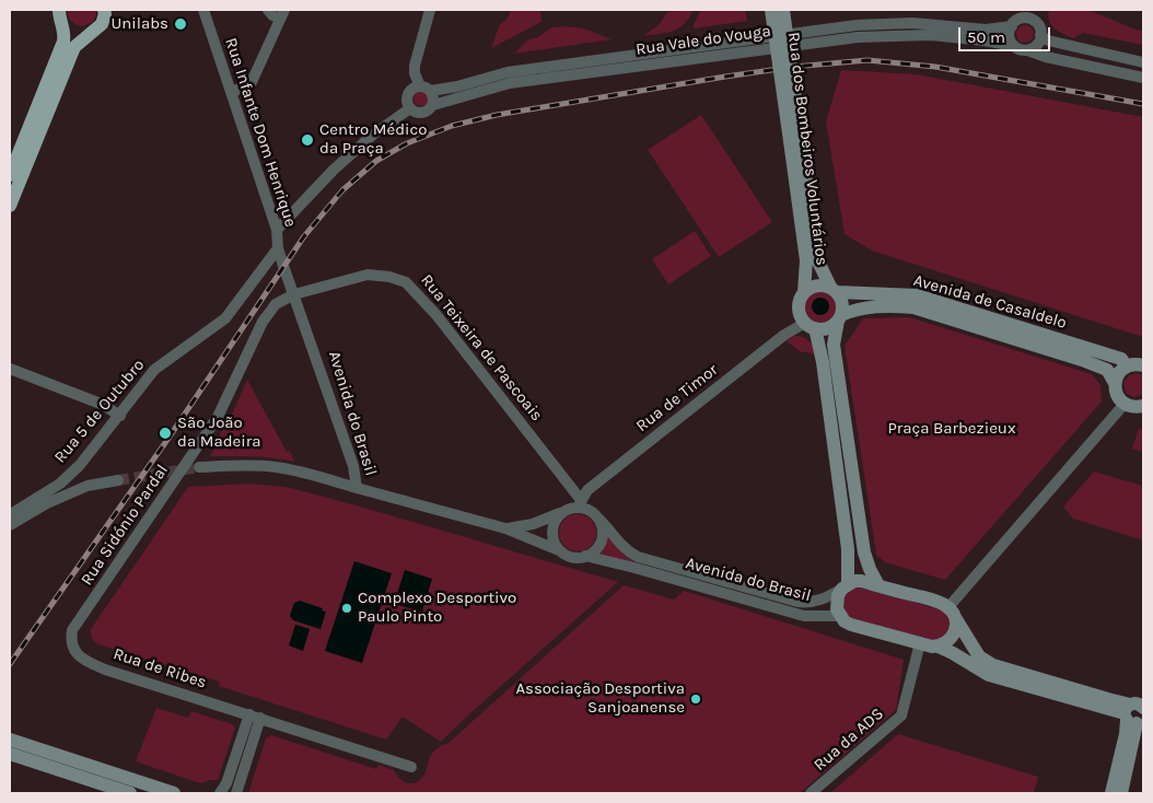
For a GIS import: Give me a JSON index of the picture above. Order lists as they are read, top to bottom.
{
  "streets": {
    "street": [
      "Rua Vale do Vouga",
      "Rua Infante Dom Henrique",
      "Rua dos Bombeiros Voluntários",
      "Avenida de Casaldelo",
      "Rua Teixeira de Pascoais",
      "Rua de Timor",
      "Rua 5 de Outubro",
      "Avenida do Brasil",
      "Rua Sidónio Pardal",
      "Rua de Ribes",
      "Rua da ADS"
    ]
  },
  "crossings": [
    ["Rua Vale do Vouga", "Rua Infante Dom Henrique"],
    ["Rua Infante Dom Henrique", "Rua 5 de Outubro"],
    ["Rua Infante Dom Henrique", "Avenida do Brasil"],
    ["Rua dos Bombeiros Voluntários", "Avenida de Casaldelo"],
    ["Rua dos Bombeiros Voluntários", "Rua de Timor"],
    ["Rua dos Bombeiros Voluntários", "Avenida do Brasil"],
    ["Avenida de Casaldelo", "Rua de Timor"],
    ["Rua Teixeira de Pascoais", "Rua de Timor"],
    ["Rua Teixeira de Pascoais", "Avenida do Brasil"],
    ["Rua Teixeira de Pascoais", "Rua Sidónio Pardal"],
    ["Rua de Timor", "Avenida do Brasil"],
    ["Avenida do Brasil", "Rua Sidónio Pardal"],
    ["Avenida do Brasil", "Rua da ADS"],
    ["Rua Sidónio Pardal", "Rua de Ribes"]
  ],
  "parks": ["Praça Barbezieux"],
  "places": [
    "Unilabs",
    "Centro Médico da Praça",
    "São João da Madeira",
    "Complexo Desportivo Paulo Pinto",
    "Associação Desportiva Sanjoanense"
  ],
  "scale_bar": "50 m"
}
